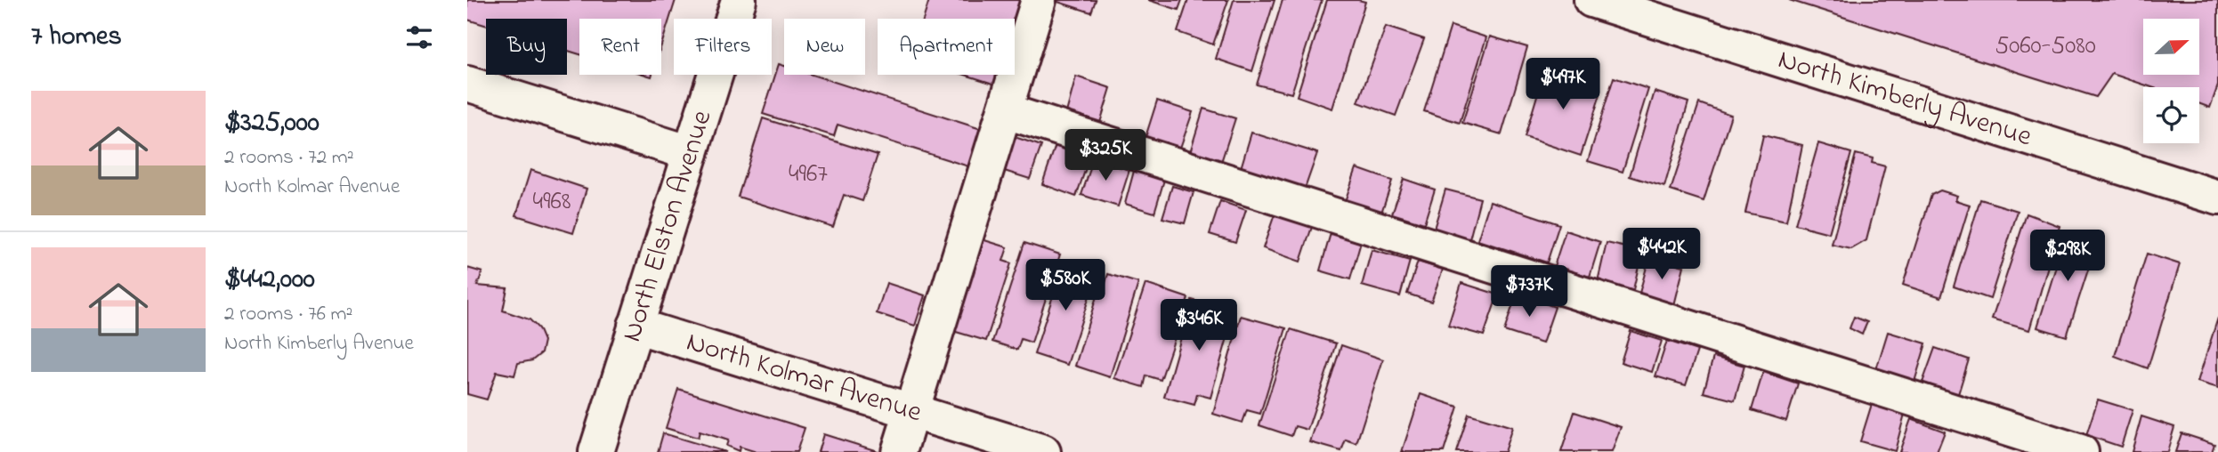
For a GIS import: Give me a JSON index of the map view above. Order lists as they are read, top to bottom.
{
  "streets": {
    "street": ["North Kimberly Avenue", "North Elston Avenue", "North Kolmar Avenue"]
  },
  "crossings": [
    ["North Elston Avenue", "North Kolmar Avenue"]
  ],
  "house_numbers": ["5060-5080", "4967", "4968"],
  "north": "right",
  "page": {
    "heading": "7 homes",
    "chip": [
      "Buy",
      "Rent",
      "Filters",
      "New",
      "Apartment"
    ],
    "price": [
      "$497K",
      "$325K",
      "$442K",
      "$298K",
      "$580K",
      "$737K",
      "$346K"
    ],
    "list": [
      {
        "name": "$325,000",
        "note": "2 rooms · 72 m² · North Kolmar Avenue"
      },
      {
        "name": "$442,000",
        "note": "2 rooms · 76 m² · North Kimberly Avenue"
      }
    ]
  }
}
